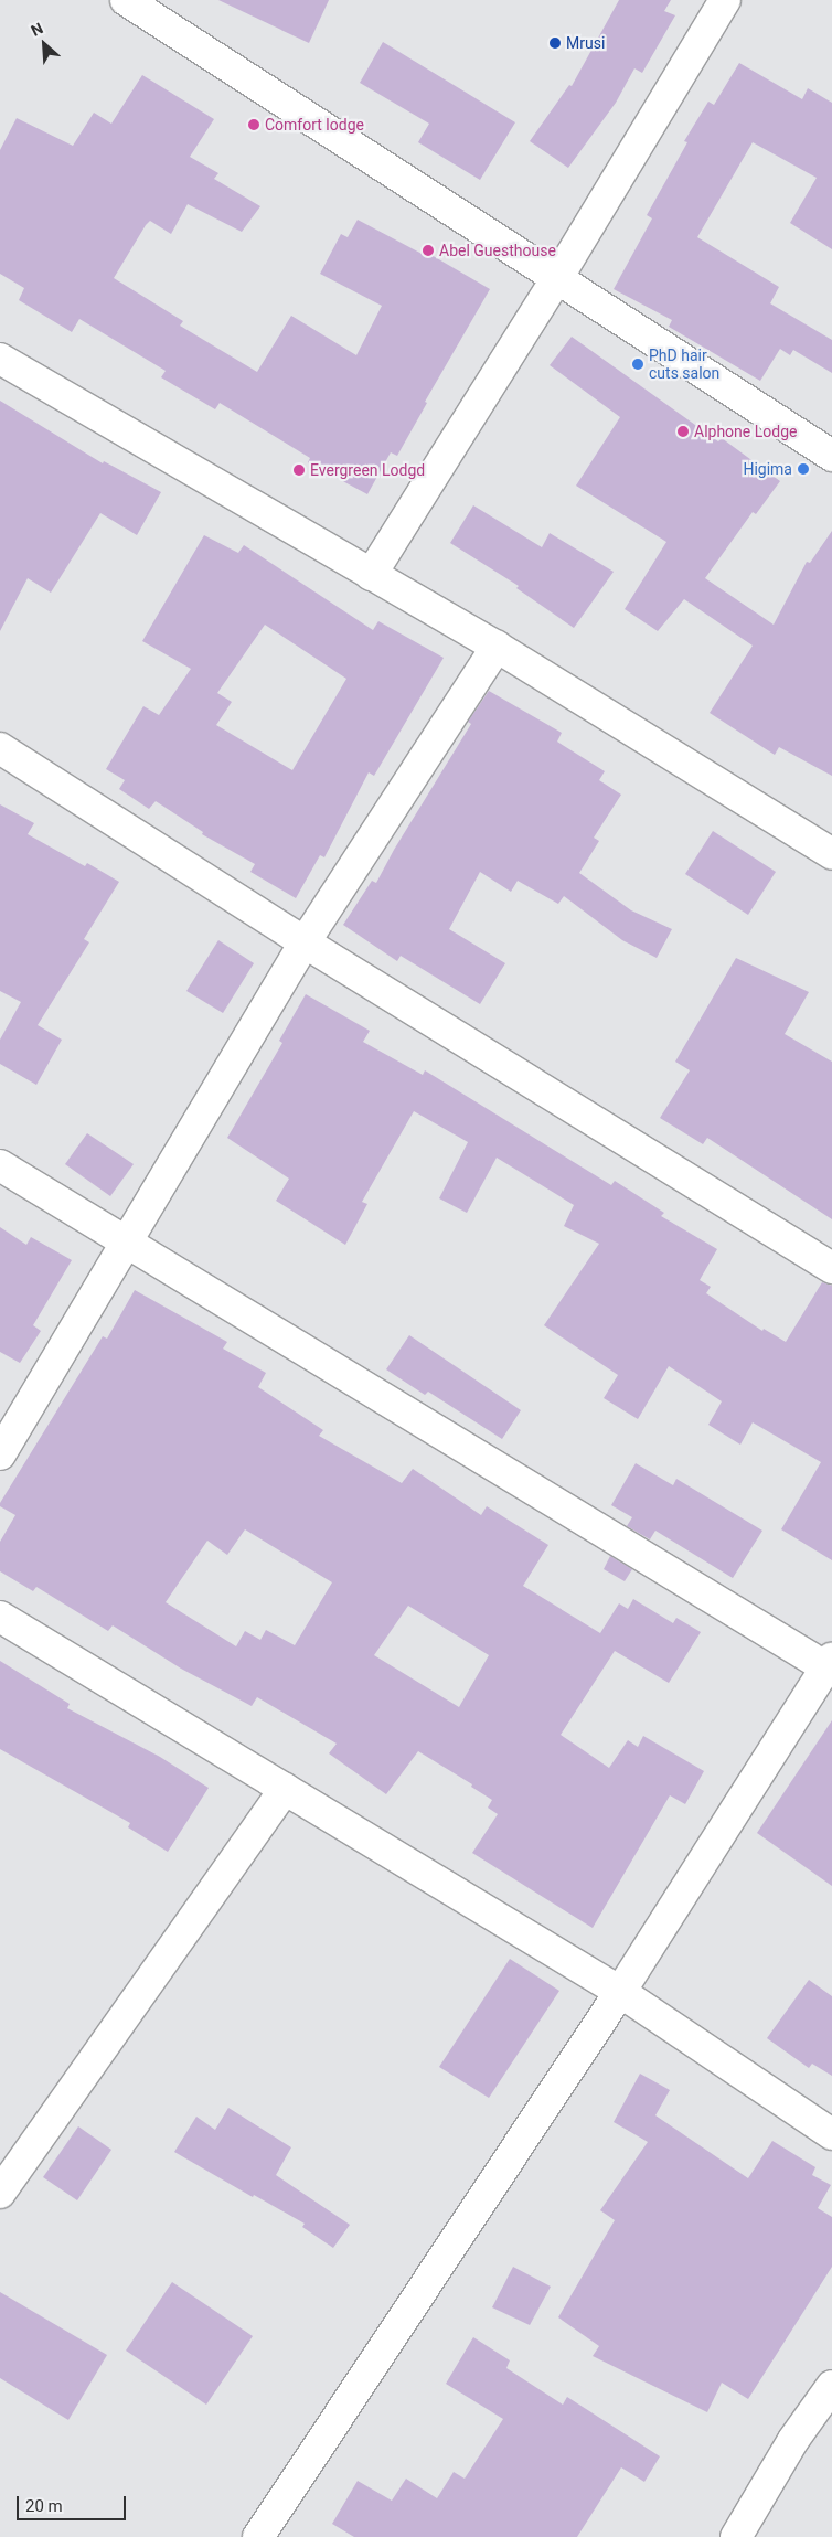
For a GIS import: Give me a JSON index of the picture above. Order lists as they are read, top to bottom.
{
  "places": [
    "Mrusi",
    "Comfort lodge",
    "Abel Guesthouse",
    "PhD hair cuts salon",
    "Alphone Lodge",
    "Higima",
    "Evergreen Lodgd"
  ],
  "scale_bar": "20 m",
  "north": "top left"
}
